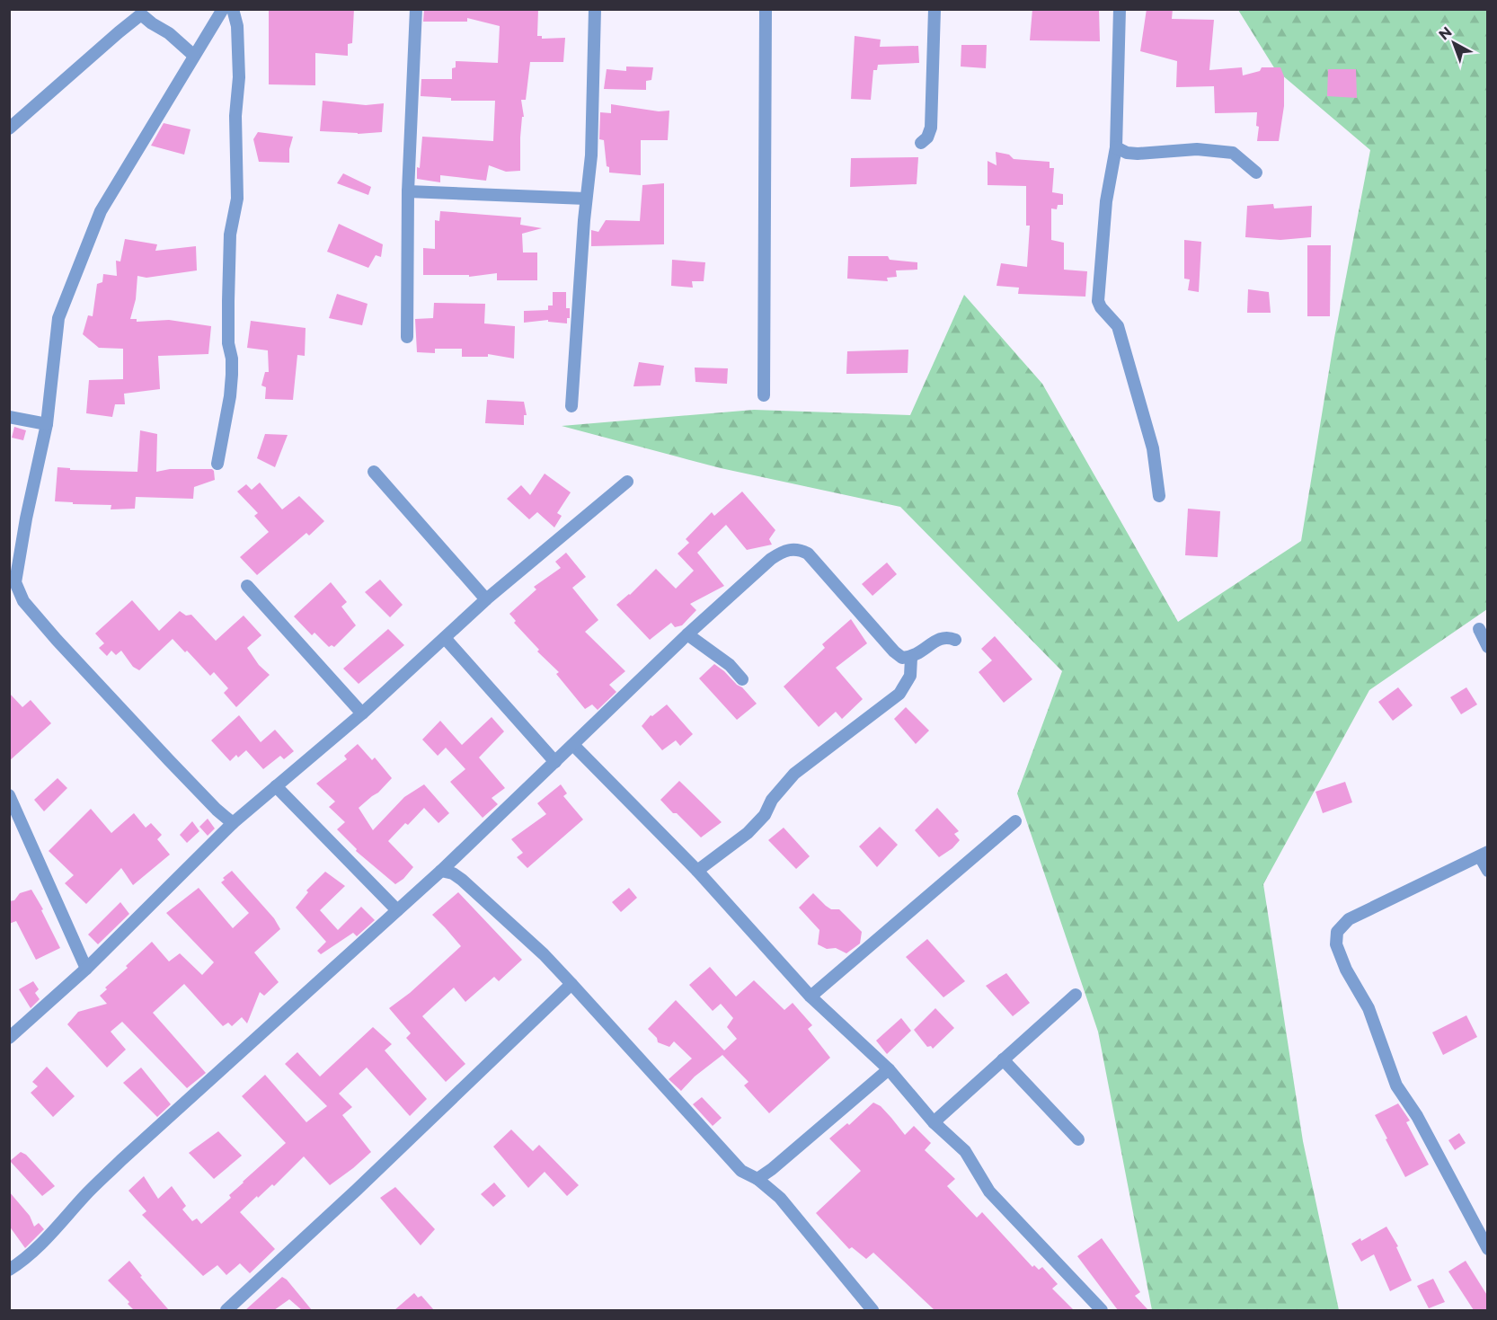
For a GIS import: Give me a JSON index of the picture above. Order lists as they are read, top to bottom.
{
  "north": "top left"
}
